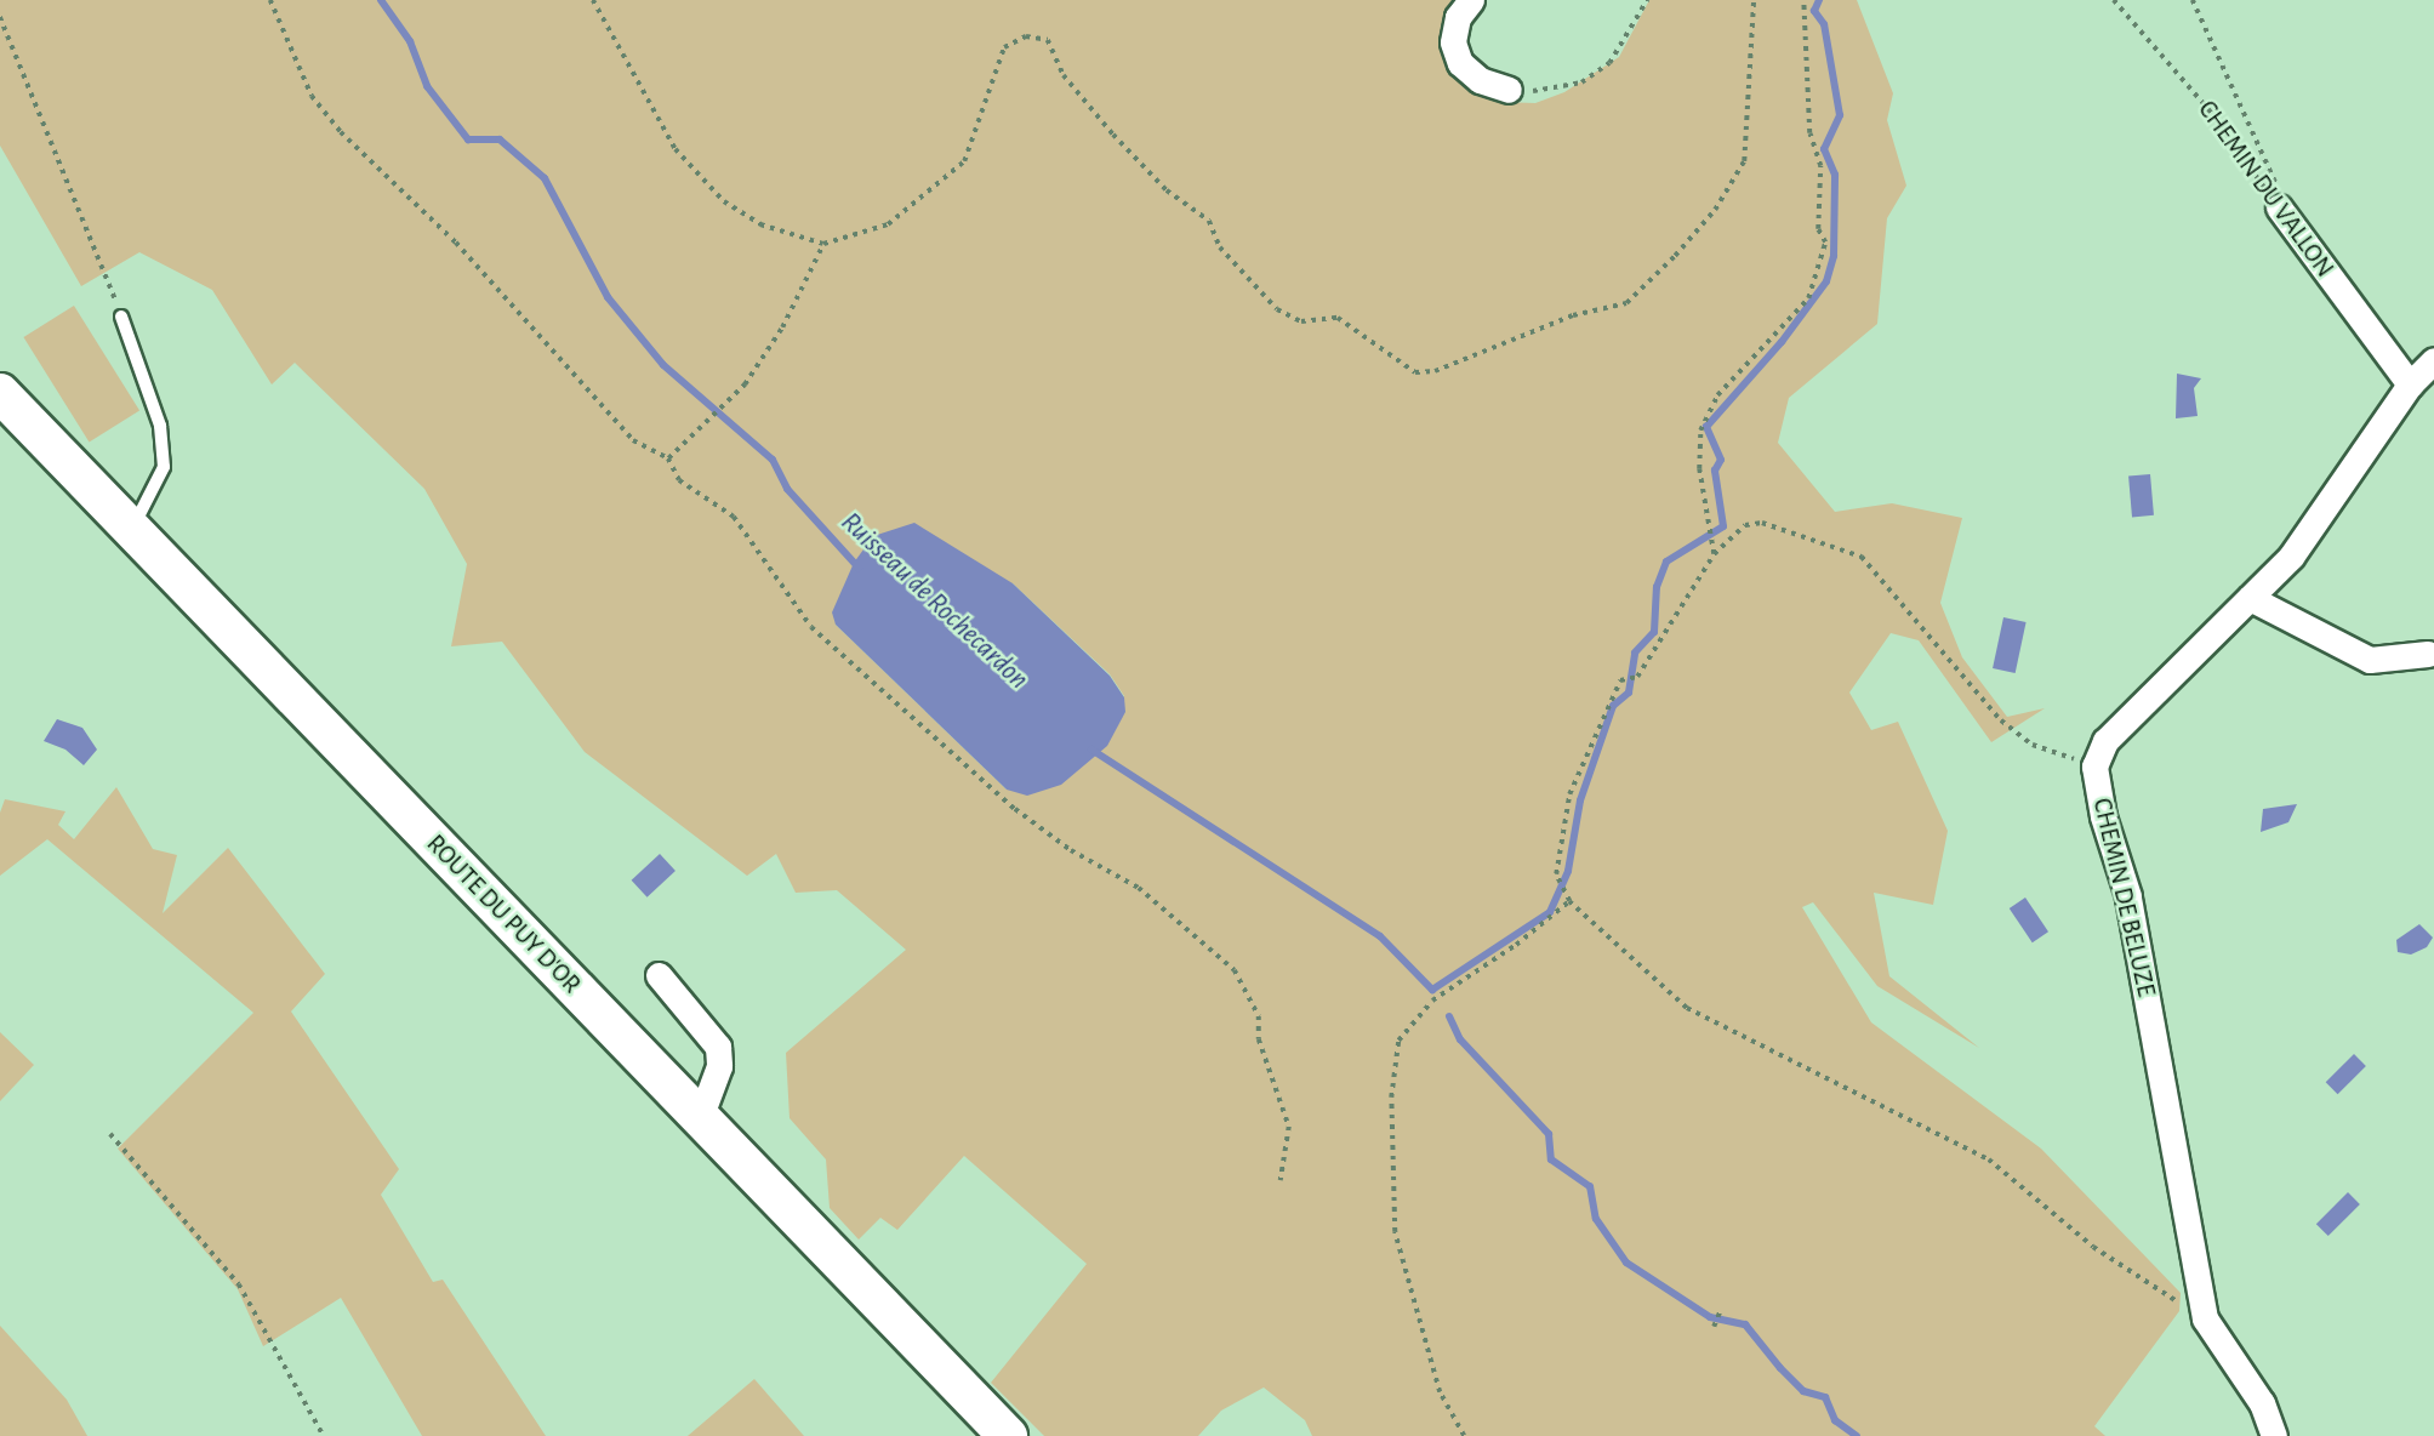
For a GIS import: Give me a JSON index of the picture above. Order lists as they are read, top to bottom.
{
  "streets": {
    "main road": ["ROUTE DU PUY D'OR"],
    "street": ["CHEMIN DU VALLON", "CHEMIN DE BELUZE"]
  },
  "crossings": [
    ["CHEMIN DU VALLON", "CHEMIN DE BELUZE"]
  ],
  "water": ["Ruisseau de Rochecardon"]
}
